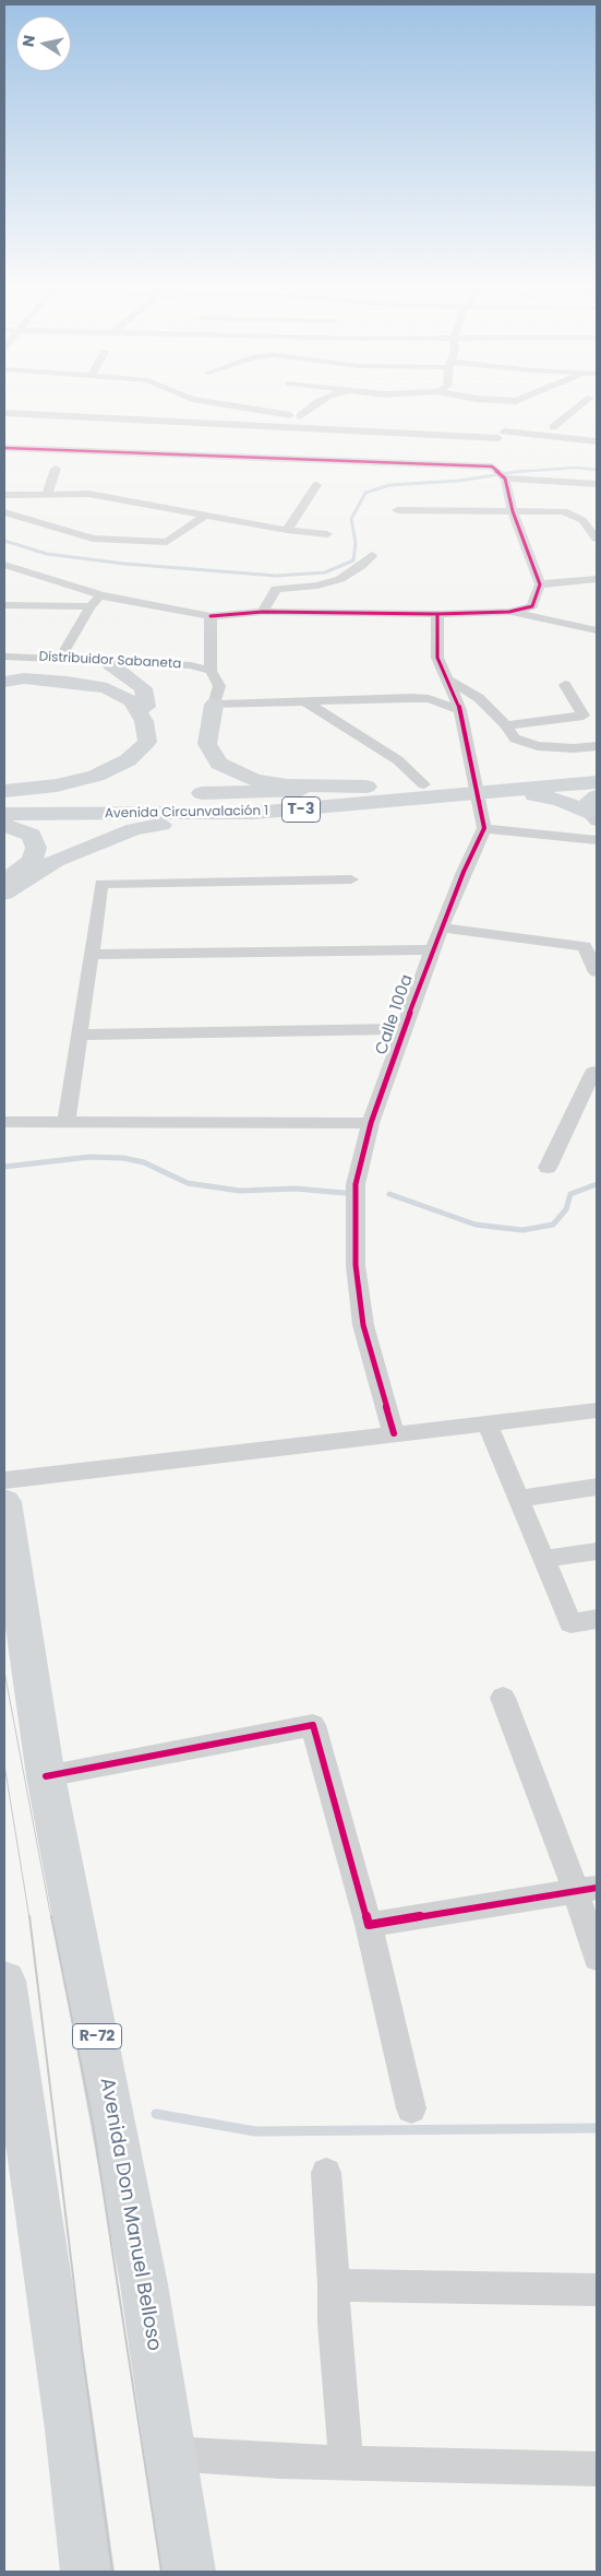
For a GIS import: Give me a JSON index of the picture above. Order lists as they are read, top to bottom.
{
  "streets": {
    "main road": [
      "T-3",
      "Avenida Circunvalación 1",
      "R-72",
      "Avenida Don Manuel Belloso"
    ],
    "street": ["Distribuidor Sabaneta", "Calle 100a"]
  },
  "north": "left"
}
